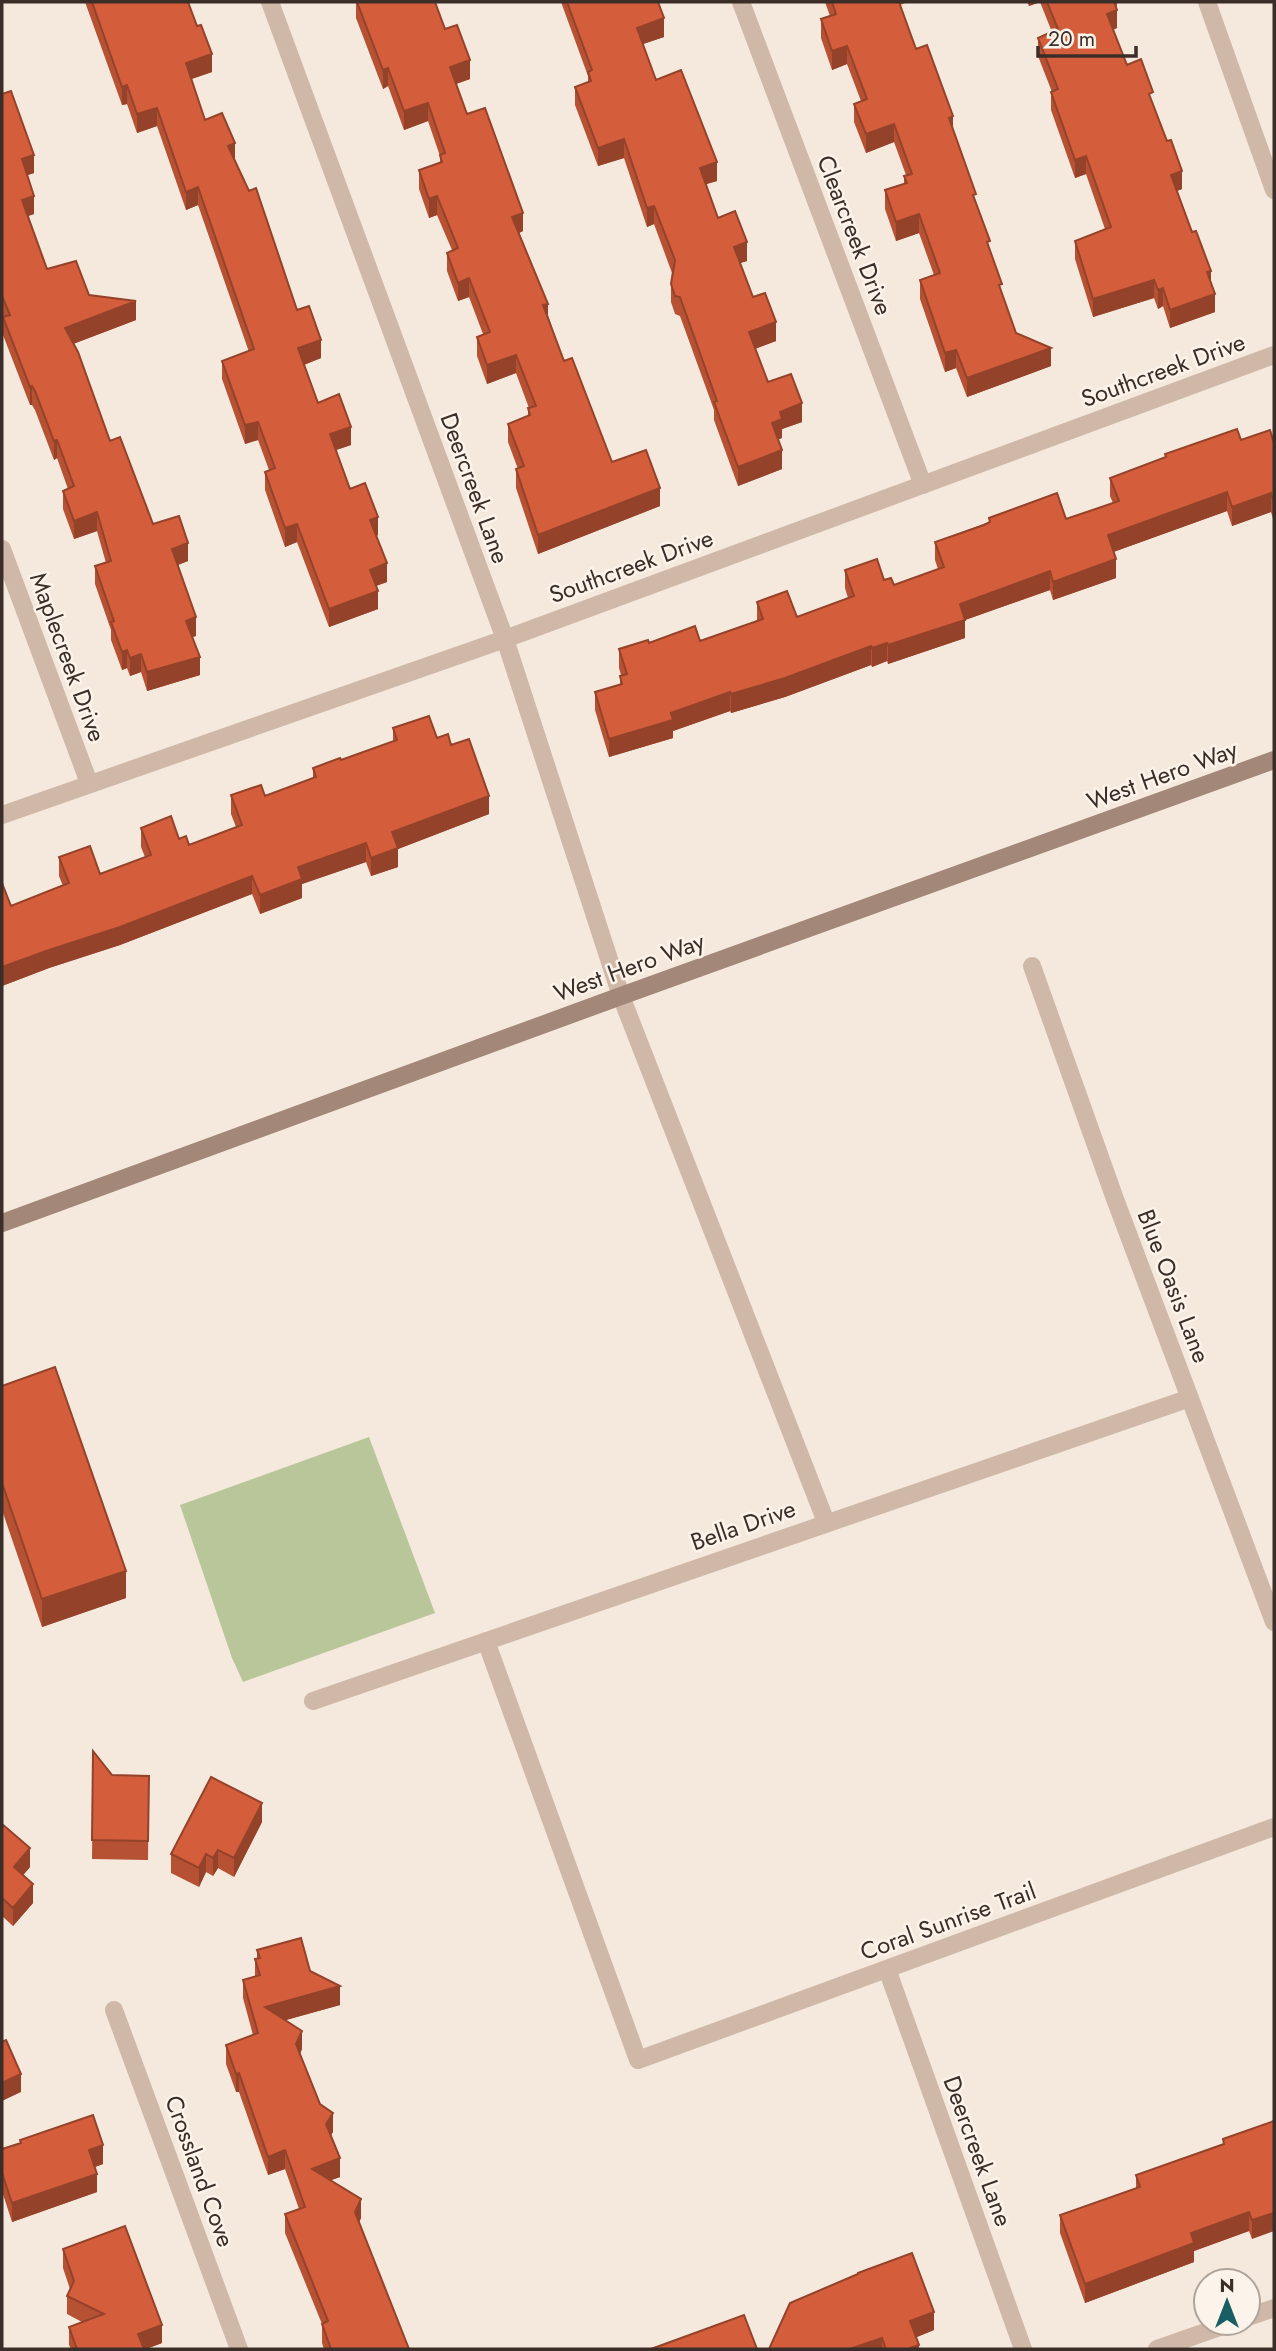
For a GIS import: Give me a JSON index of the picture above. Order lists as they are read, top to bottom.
{
  "streets": {
    "main road": ["West Hero Way"],
    "street": [
      "Clearcreek Drive",
      "Southcreek Drive",
      "Deercreek Lane",
      "Maplecreek Drive",
      "Blue Oasis Lane",
      "Bella Drive",
      "Coral Sunrise Trail",
      "Crossland Cove"
    ]
  },
  "crossings": [
    ["Clearcreek Drive", "Southcreek Drive"],
    ["Southcreek Drive", "Deercreek Lane"],
    ["Southcreek Drive", "Maplecreek Drive"],
    ["Deercreek Lane", "West Hero Way"],
    ["Deercreek Lane", "Bella Drive"],
    ["Deercreek Lane", "Coral Sunrise Trail"],
    ["Blue Oasis Lane", "Bella Drive"],
    ["Bella Drive", "Coral Sunrise Trail"]
  ],
  "scale_bar": "20 m",
  "north": "top"
}
